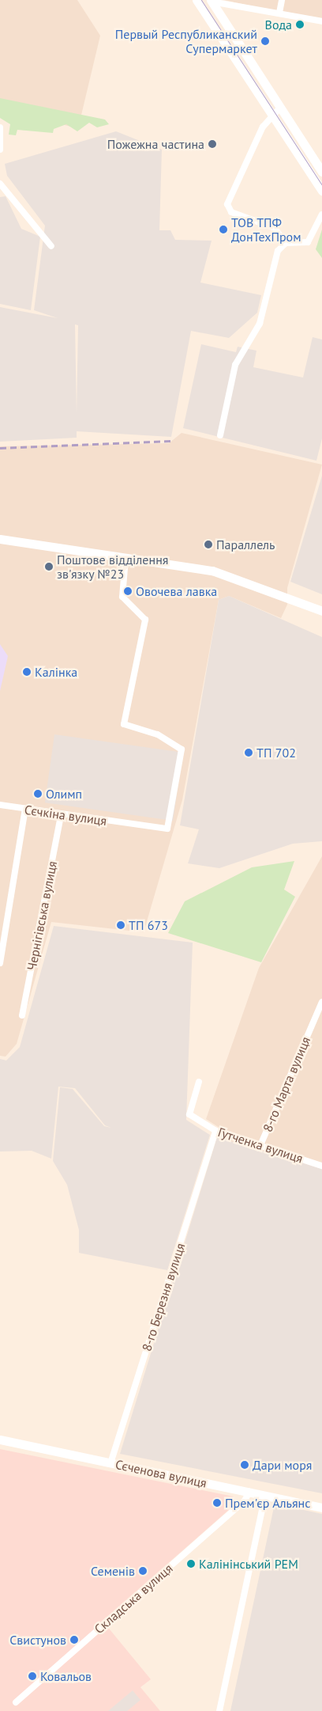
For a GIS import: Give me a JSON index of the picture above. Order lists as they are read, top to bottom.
{
  "streets": {
    "street": [
      "Сєчкіна вулиця",
      "Чернігівська вулиця",
      "8-го Марта вулиця",
      "Гутченка вулиця",
      "8-го Березня вулиця",
      "Сєченова вулиця",
      "Складська вулиця"
    ]
  },
  "crossings": [
    ["Сєчкіна вулиця", "Чернігівська вулиця"],
    ["8-го Марта вулиця", "Гутченка вулиця"],
    ["Гутченка вулиця", "8-го Березня вулиця"],
    ["8-го Березня вулиця", "Сєченова вулиця"],
    ["Сєченова вулиця", "Складська вулиця"]
  ],
  "places": [
    "Вода",
    "Первый Республиканский Супермаркет",
    "Пожежна частина",
    "ТОВ ТПФ ДонТехПром",
    "Параллель",
    "Поштове відділення зв'язку №23",
    "Овочева лавка",
    "Калінка",
    "ТП 702",
    "Олимп",
    "ТП 673",
    "Дари моря",
    "Прем'єр Альянс",
    "Калінінський РЕМ",
    "Семенів",
    "Свистунов",
    "Ковальов"
  ]
}
